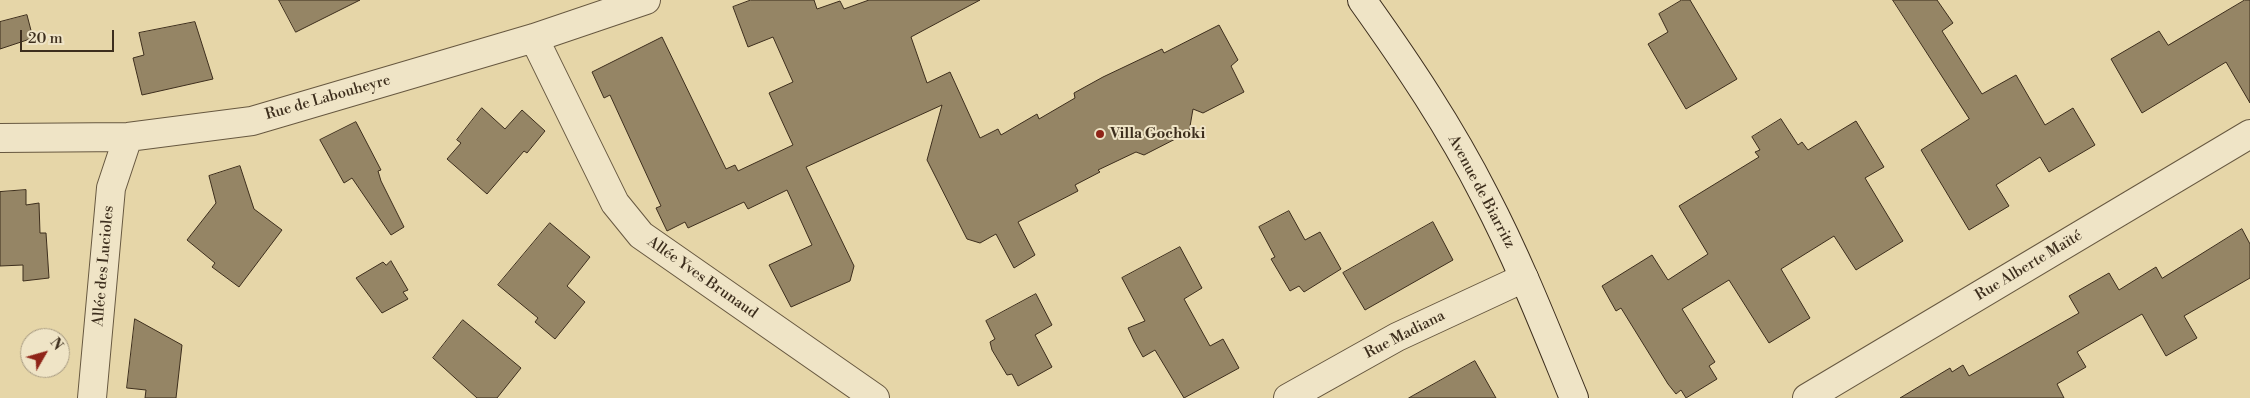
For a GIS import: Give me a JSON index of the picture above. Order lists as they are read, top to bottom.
{
  "streets": {
    "street": [
      "Rue de Labouheyre",
      "Avenue de Biarritz",
      "Allée des Lucioles",
      "Rue Alberte Maïté",
      "Allée Yves Brunaud",
      "Rue Madiana"
    ]
  },
  "crossings": [
    ["Rue de Labouheyre", "Allée des Lucioles"],
    ["Rue de Labouheyre", "Allée Yves Brunaud"],
    ["Avenue de Biarritz", "Rue Madiana"]
  ],
  "places": ["Villa Gochoki"],
  "scale_bar": "20 m",
  "north": "top right"
}
